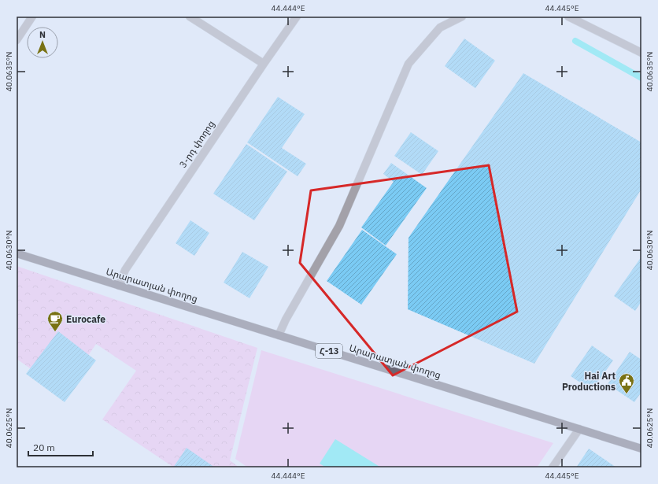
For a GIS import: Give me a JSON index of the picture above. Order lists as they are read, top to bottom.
{
  "streets": {
    "main road": ["Արարատյան փողոց", "Հ-13"],
    "street": ["3-րդ փողոց"]
  },
  "crossings": [
    ["3-րդ փողոց", "Արարատյան փողոց"]
  ],
  "places": {
    "cafe": ["Eurocafe"],
    "public building": ["Hai Art Productions"]
  },
  "scale_bar": "20 m",
  "north": "top",
  "coordinates": [
    "44.444°E",
    "44.445°E",
    "40.0635°N",
    "40.0630°N",
    "40.0625°N"
  ]
}
